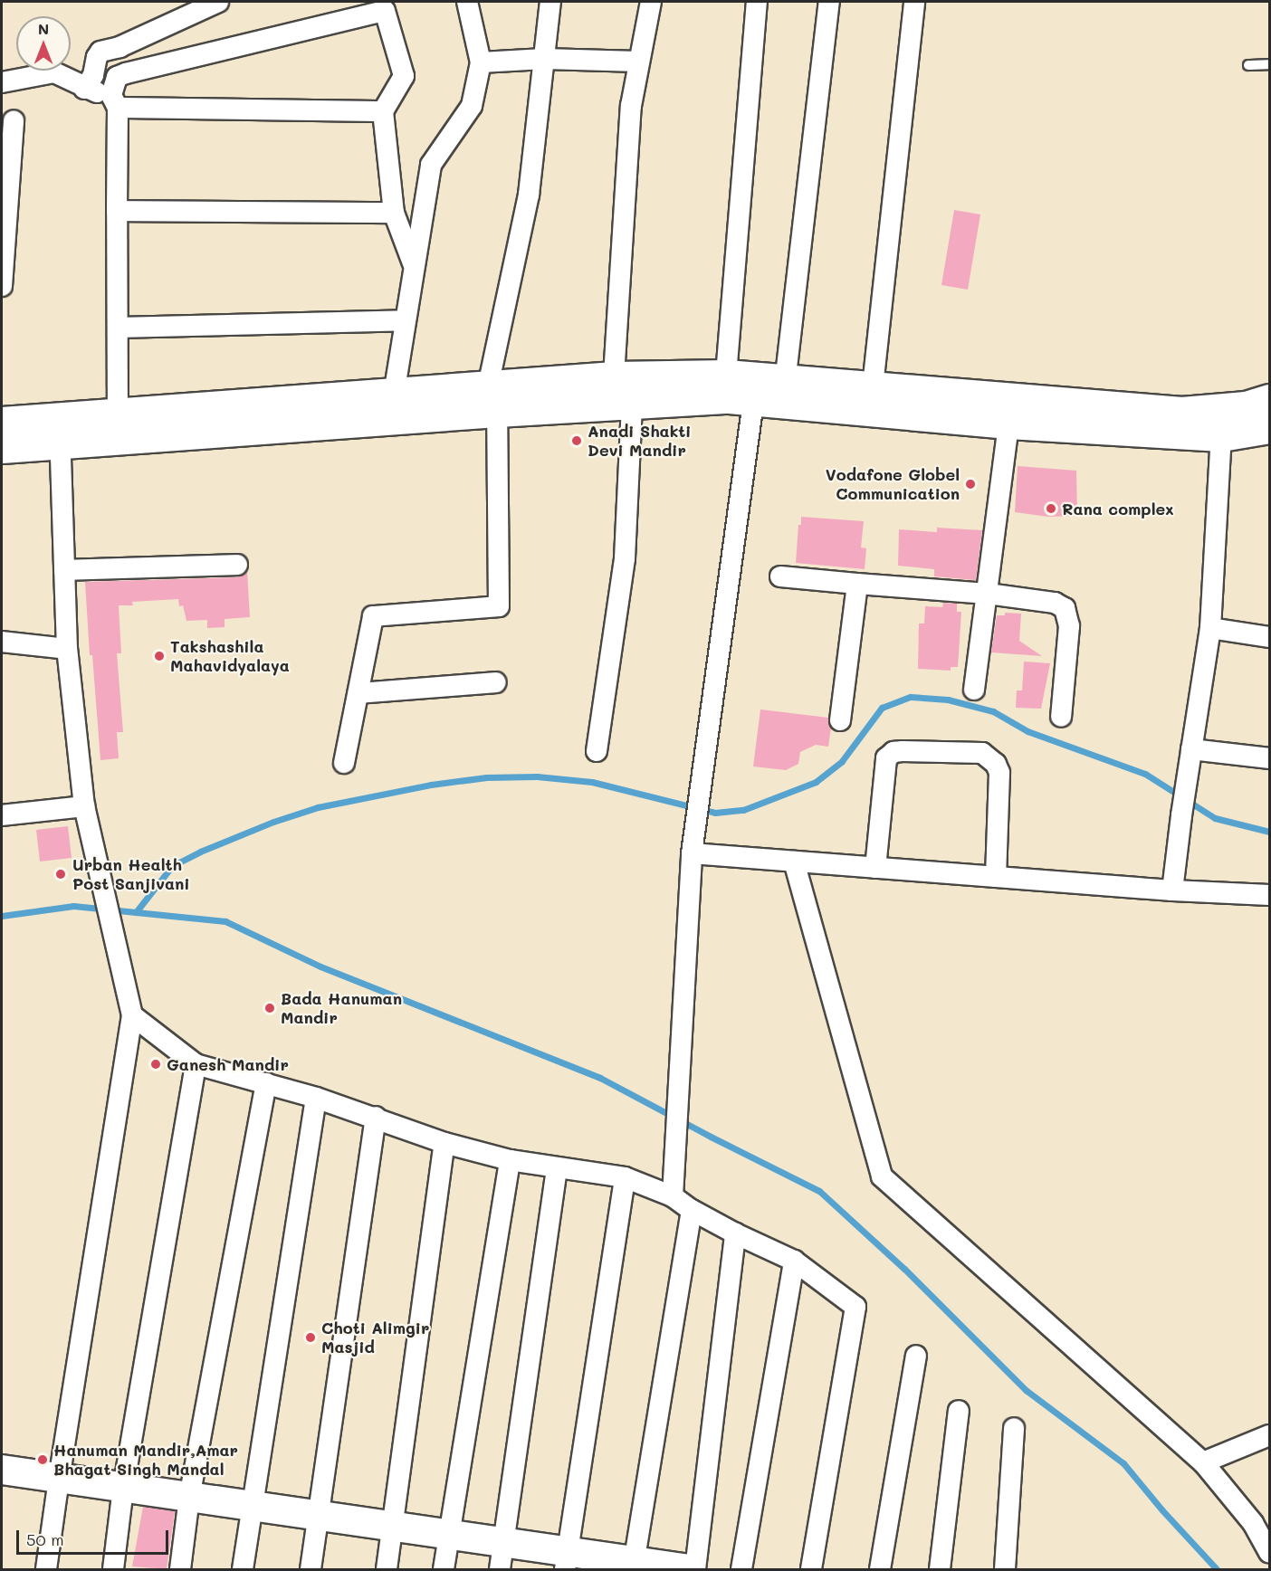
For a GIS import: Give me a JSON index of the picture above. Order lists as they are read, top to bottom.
{
  "places": [
    "Anadi Shakti Devi Mandir",
    "Vodafone Globel Communication",
    "Rana complex",
    "Takshashila Mahavidyalaya",
    "Urban Health Post Sanjivani",
    "Bada Hanuman Mandir",
    "Ganesh Mandir",
    "Choti Alimgir Masjid",
    "Hanuman Mandir,Amar Bhagat Singh Mandal"
  ],
  "scale_bar": "50 m",
  "north": "top"
}
